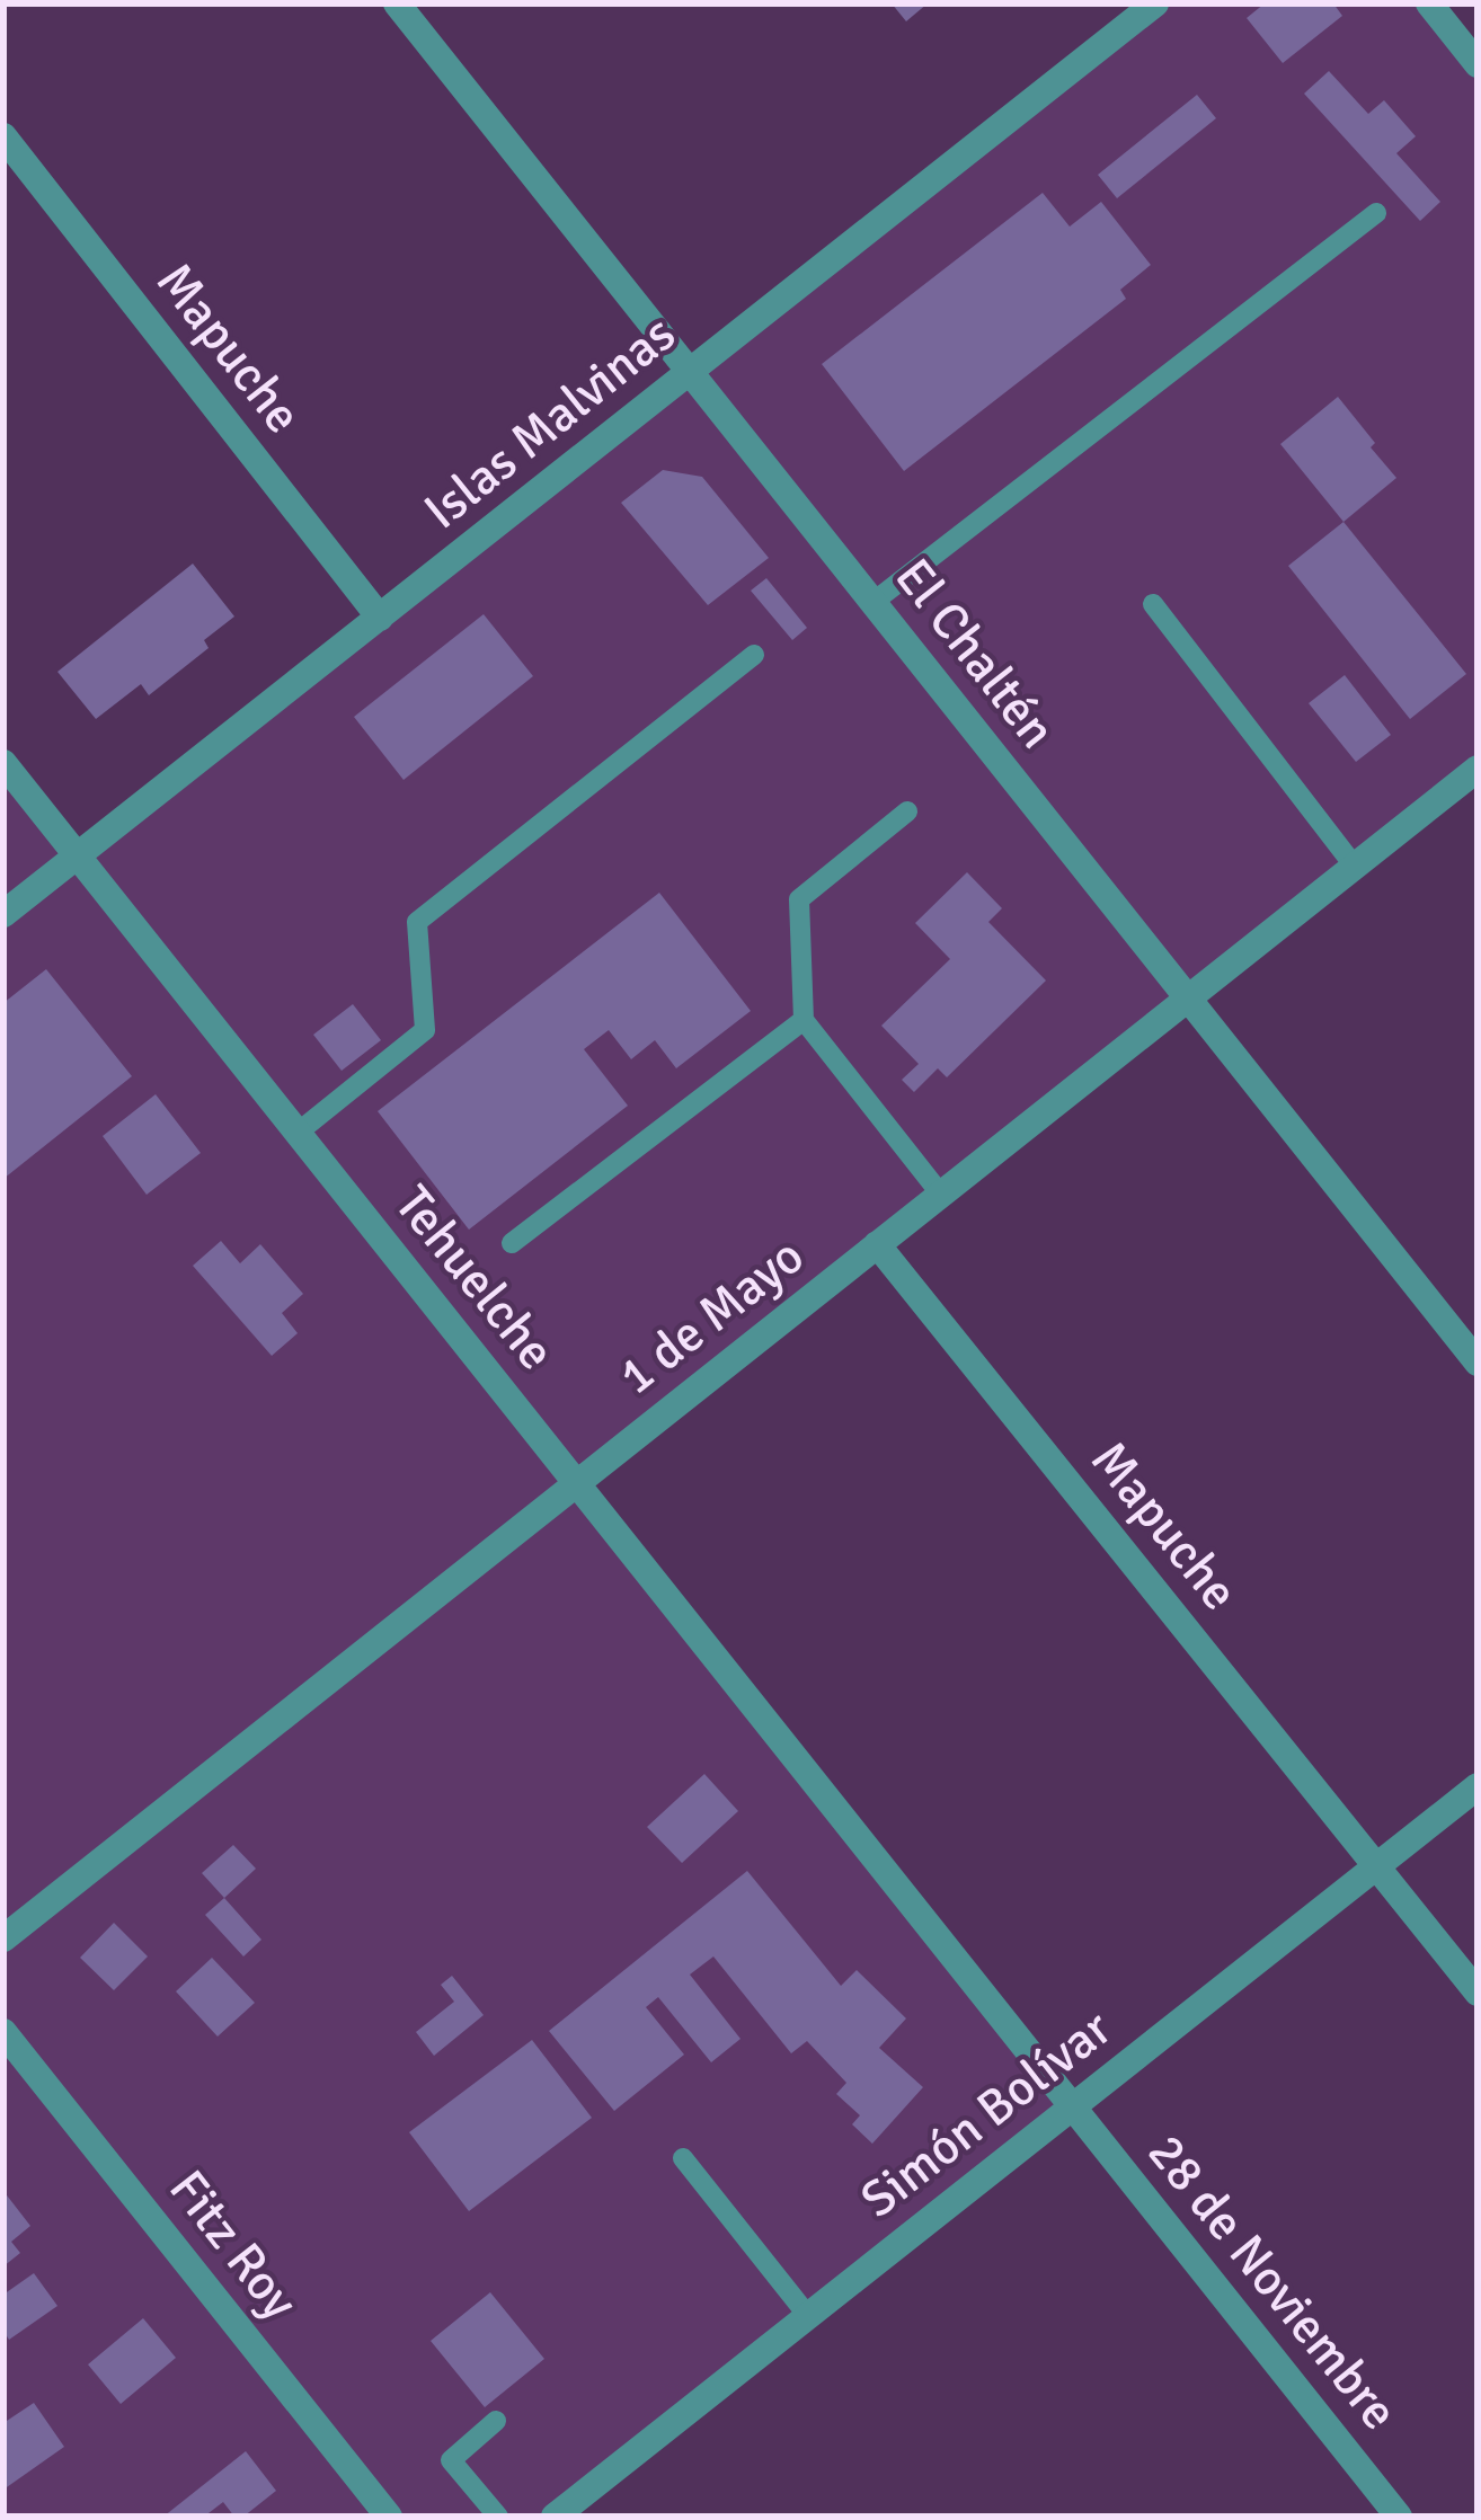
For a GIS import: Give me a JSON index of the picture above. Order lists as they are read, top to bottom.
{
  "streets": {
    "street": [
      "Mapuche",
      "Islas Malvinas",
      "El Chaltén",
      "Tehuelche",
      "1 de Mayo",
      "Simón Bolívar",
      "Fitz Roy",
      "28 de Noviembre"
    ]
  },
  "crossings": [
    ["Mapuche", "Islas Malvinas"],
    ["Mapuche", "1 de Mayo"],
    ["Mapuche", "Simón Bolívar"],
    ["Islas Malvinas", "El Chaltén"],
    ["Islas Malvinas", "Tehuelche"],
    ["El Chaltén", "1 de Mayo"],
    ["Tehuelche", "1 de Mayo"],
    ["Tehuelche", "Simón Bolívar"],
    ["Tehuelche", "28 de Noviembre"],
    ["Simón Bolívar", "28 de Noviembre"]
  ]
}
